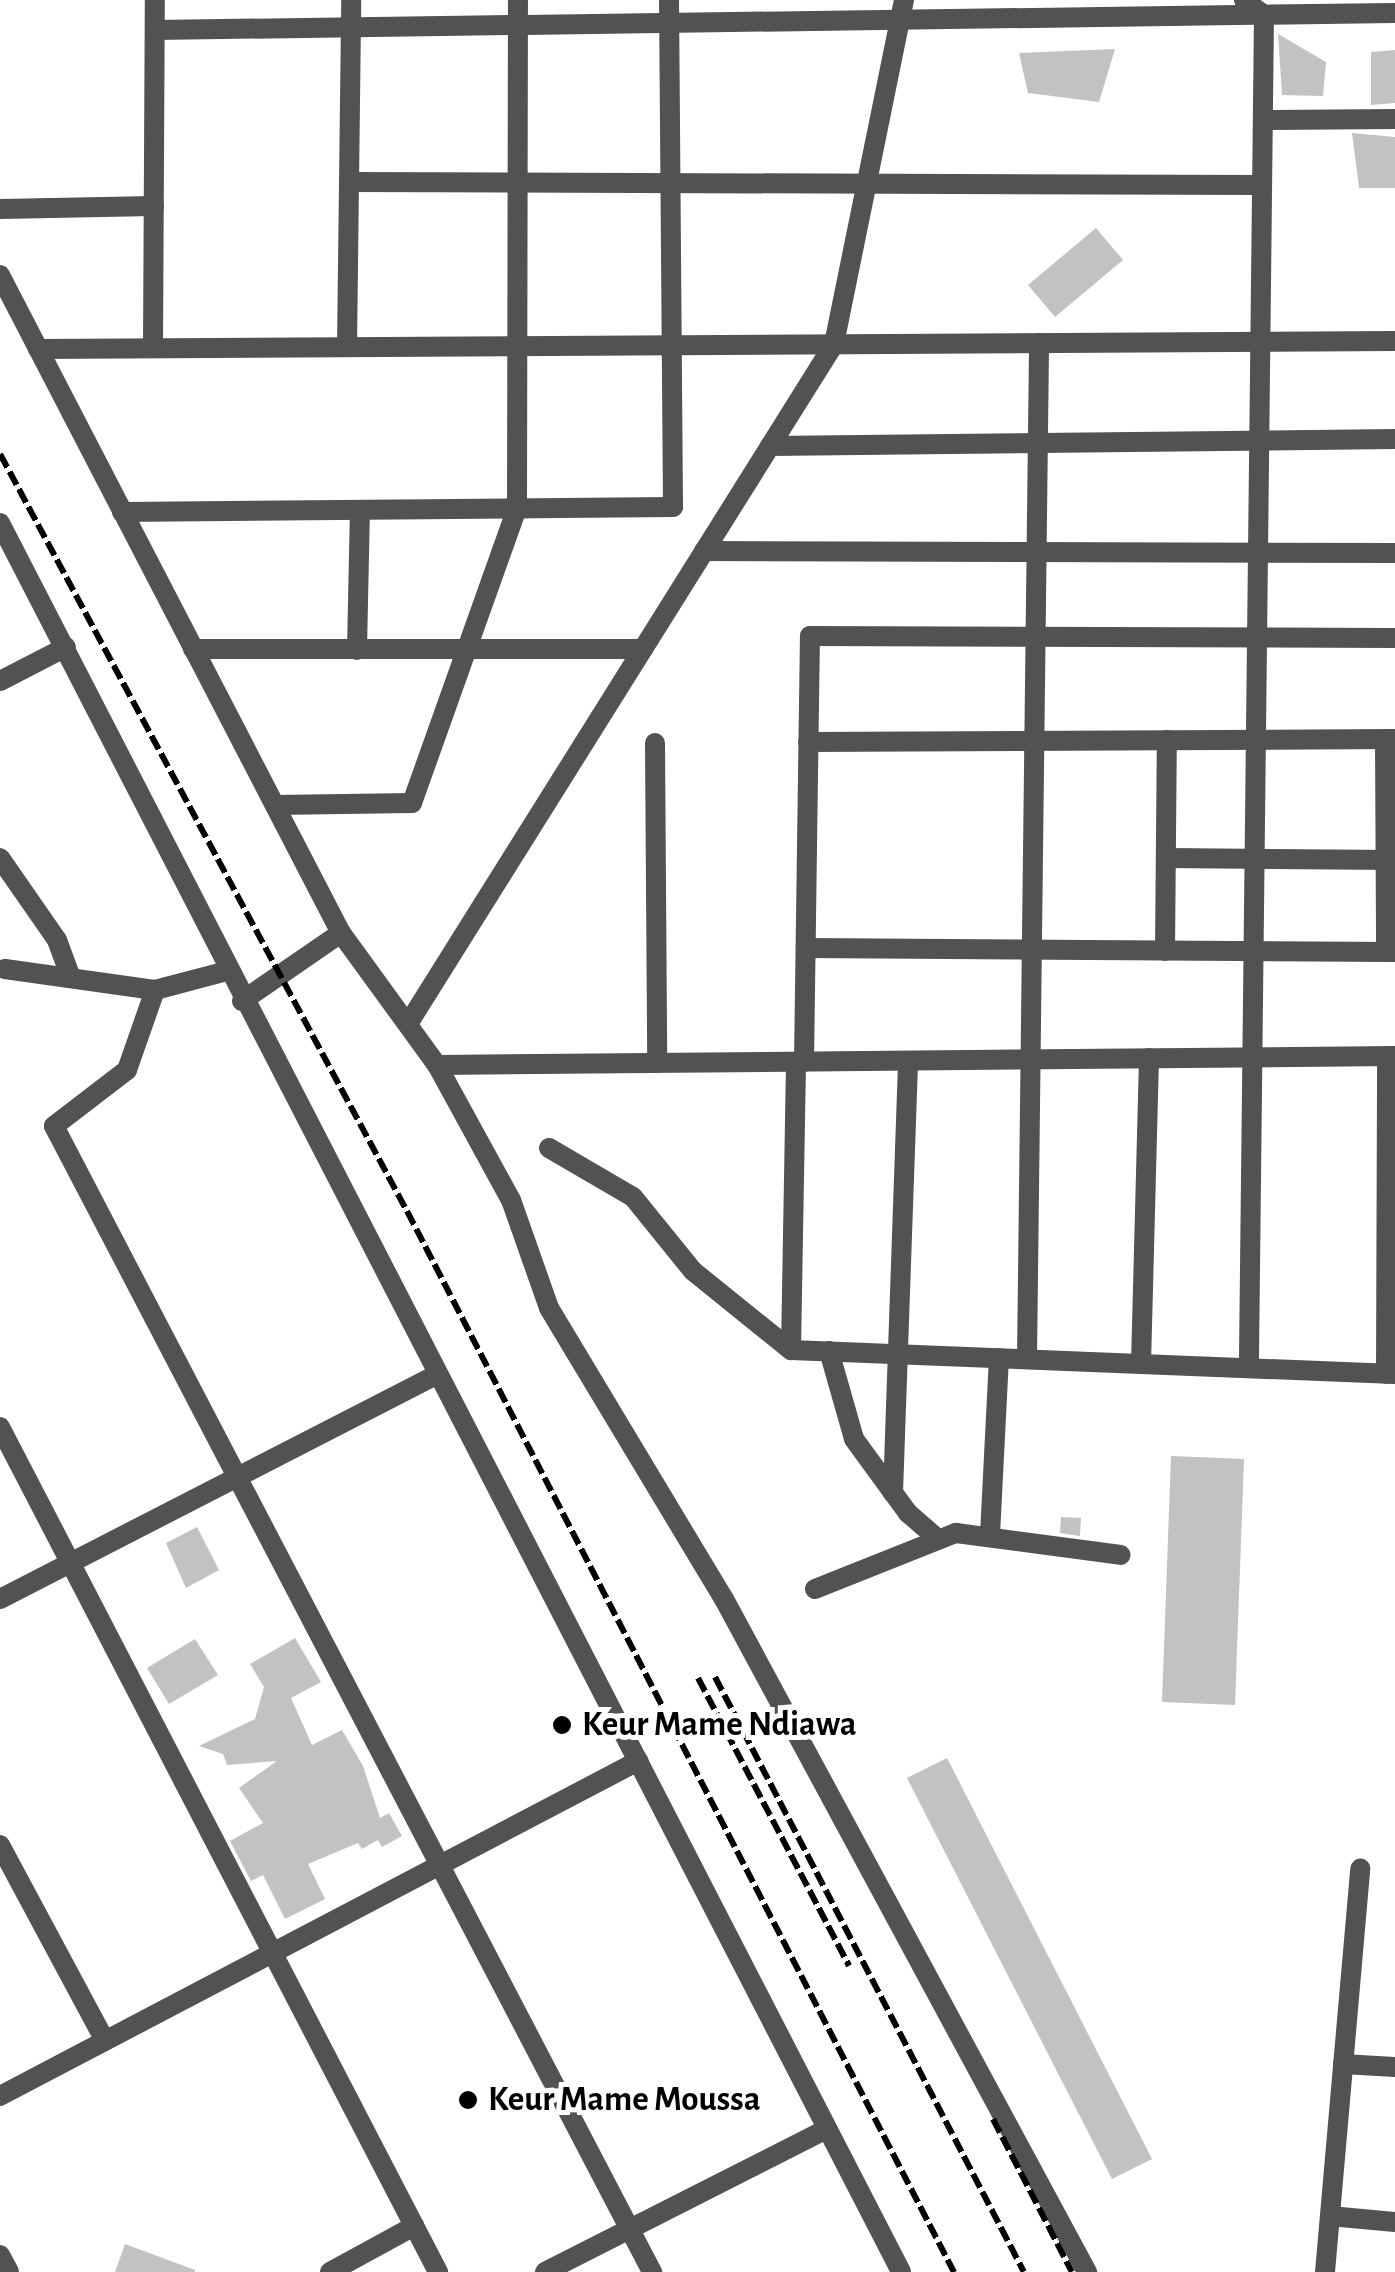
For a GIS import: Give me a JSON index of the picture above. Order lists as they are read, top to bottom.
{
  "places": ["Keur Mame Ndiawa", "Keur Mame Moussa"]
}
